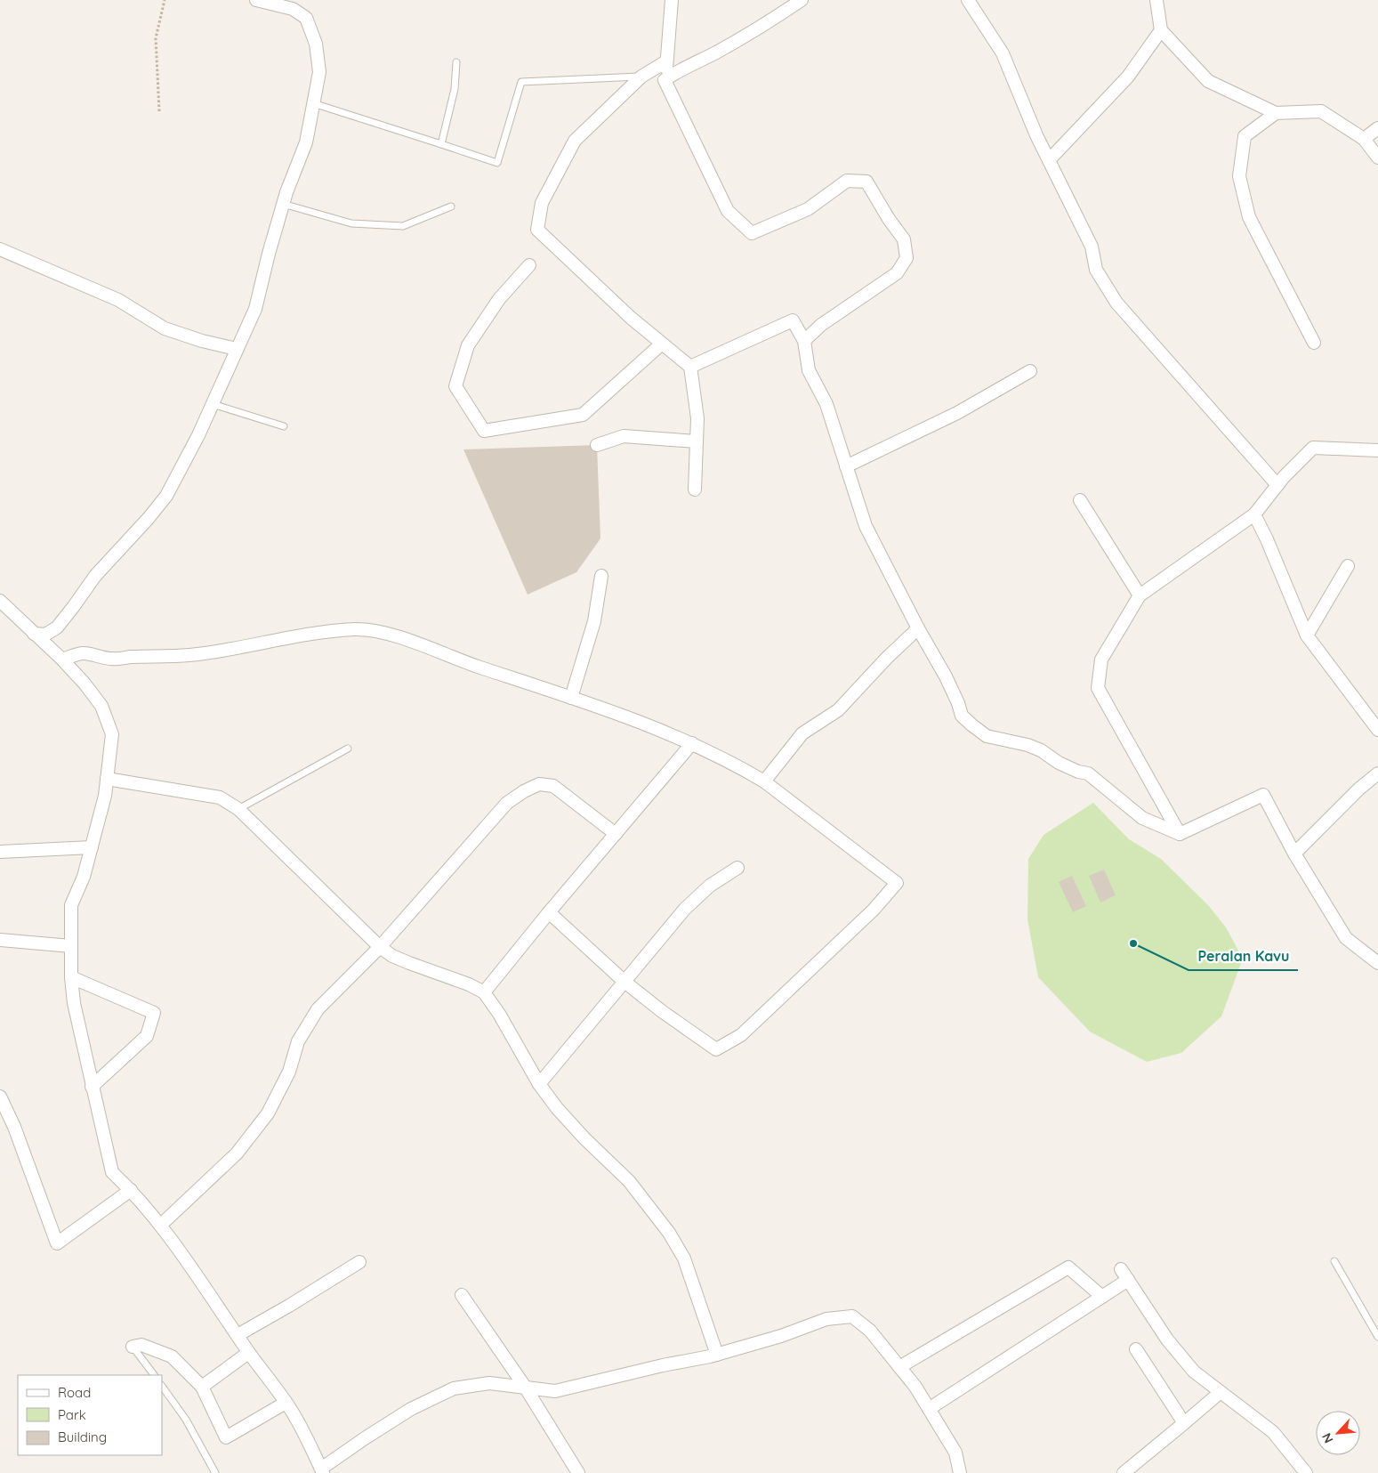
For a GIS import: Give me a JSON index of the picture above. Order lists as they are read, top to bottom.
{
  "places": ["Peralan Kavu"],
  "legend": ["Road", "Park", "Building"],
  "north": "bottom left"
}
